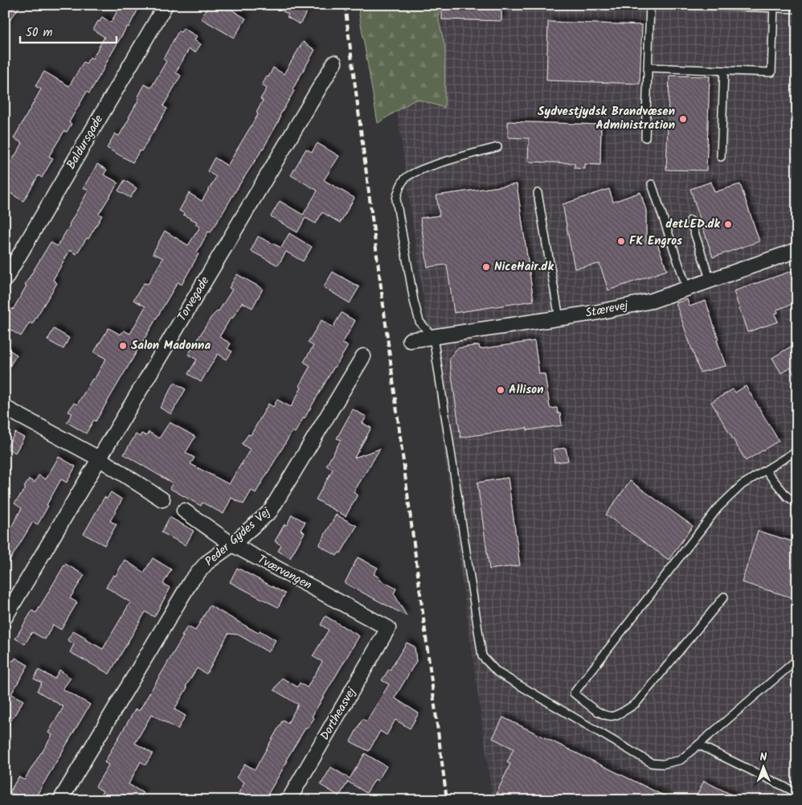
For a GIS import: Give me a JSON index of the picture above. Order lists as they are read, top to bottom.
{
  "streets": {
    "street": [
      "Baldursgade",
      "Torvegade",
      "Stærevej",
      "Peder Gydes Vej",
      "Tværvangen",
      "Dortheasvej"
    ]
  },
  "crossings": [
    ["Peder Gydes Vej", "Tværvangen"],
    ["Tværvangen", "Dortheasvej"]
  ],
  "places": [
    "Sydvestjydsk Brandvæsen Administration",
    "detLED.dk",
    "FK Engros",
    "NiceHair.dk",
    "Salon Madonna",
    "Allison"
  ],
  "scale_bar": "50 m",
  "north": "top"
}
